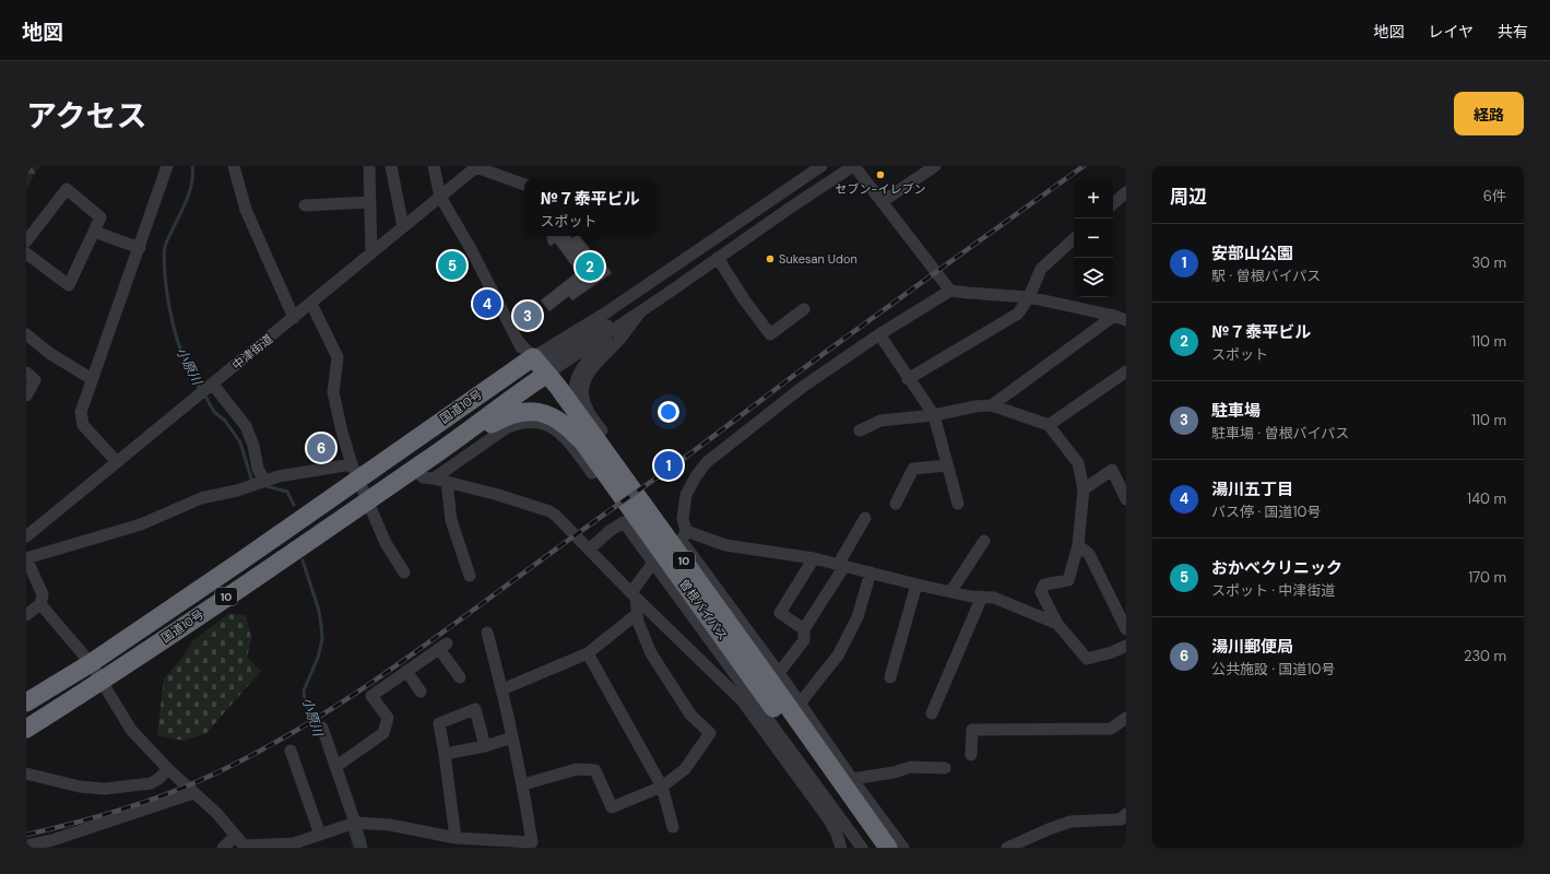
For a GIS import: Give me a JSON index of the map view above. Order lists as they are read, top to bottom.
{
  "streets": {
    "highway": ["国道10号", "10", "曽根バイパス"],
    "street": ["中津街道"]
  },
  "crossings": [
    ["国道10号", "10"],
    ["国道10号", "曽根バイパス"],
    ["10", "曽根バイパス"]
  ],
  "water": ["小原川"],
  "places": ["セブン-イレブン", "Sukesan Udon"],
  "page": {
    "header": "地図",
    "nav": ["地図", "レイヤ", "共有"],
    "title": "アクセス",
    "buttons": "経路",
    "heading": ["周辺", "6件"],
    "map_buttons": ["+", "−"],
    "popup": ["№７泰平ビル", "スポット"],
    "list": [
      {
        "mark": "1",
        "name": "安部山公園",
        "note": "駅 · 曽根バイパス",
        "value": "30 m"
      },
      {
        "mark": "2",
        "name": "№７泰平ビル",
        "note": "スポット",
        "value": "110 m"
      },
      {
        "mark": "3",
        "name": "駐車場",
        "note": "駐車場 · 曽根バイパス",
        "value": "110 m"
      },
      {
        "mark": "4",
        "name": "湯川五丁目",
        "note": "バス停 · 国道10号",
        "value": "140 m"
      },
      {
        "mark": "5",
        "name": "おかべクリニック",
        "note": "スポット · 中津街道",
        "value": "170 m"
      },
      {
        "mark": "6",
        "name": "湯川郵便局",
        "note": "公共施設 · 国道10号",
        "value": "230 m"
      }
    ],
    "pins": [
      "5",
      "2",
      "4",
      "3",
      "6",
      "1"
    ]
  }
}
